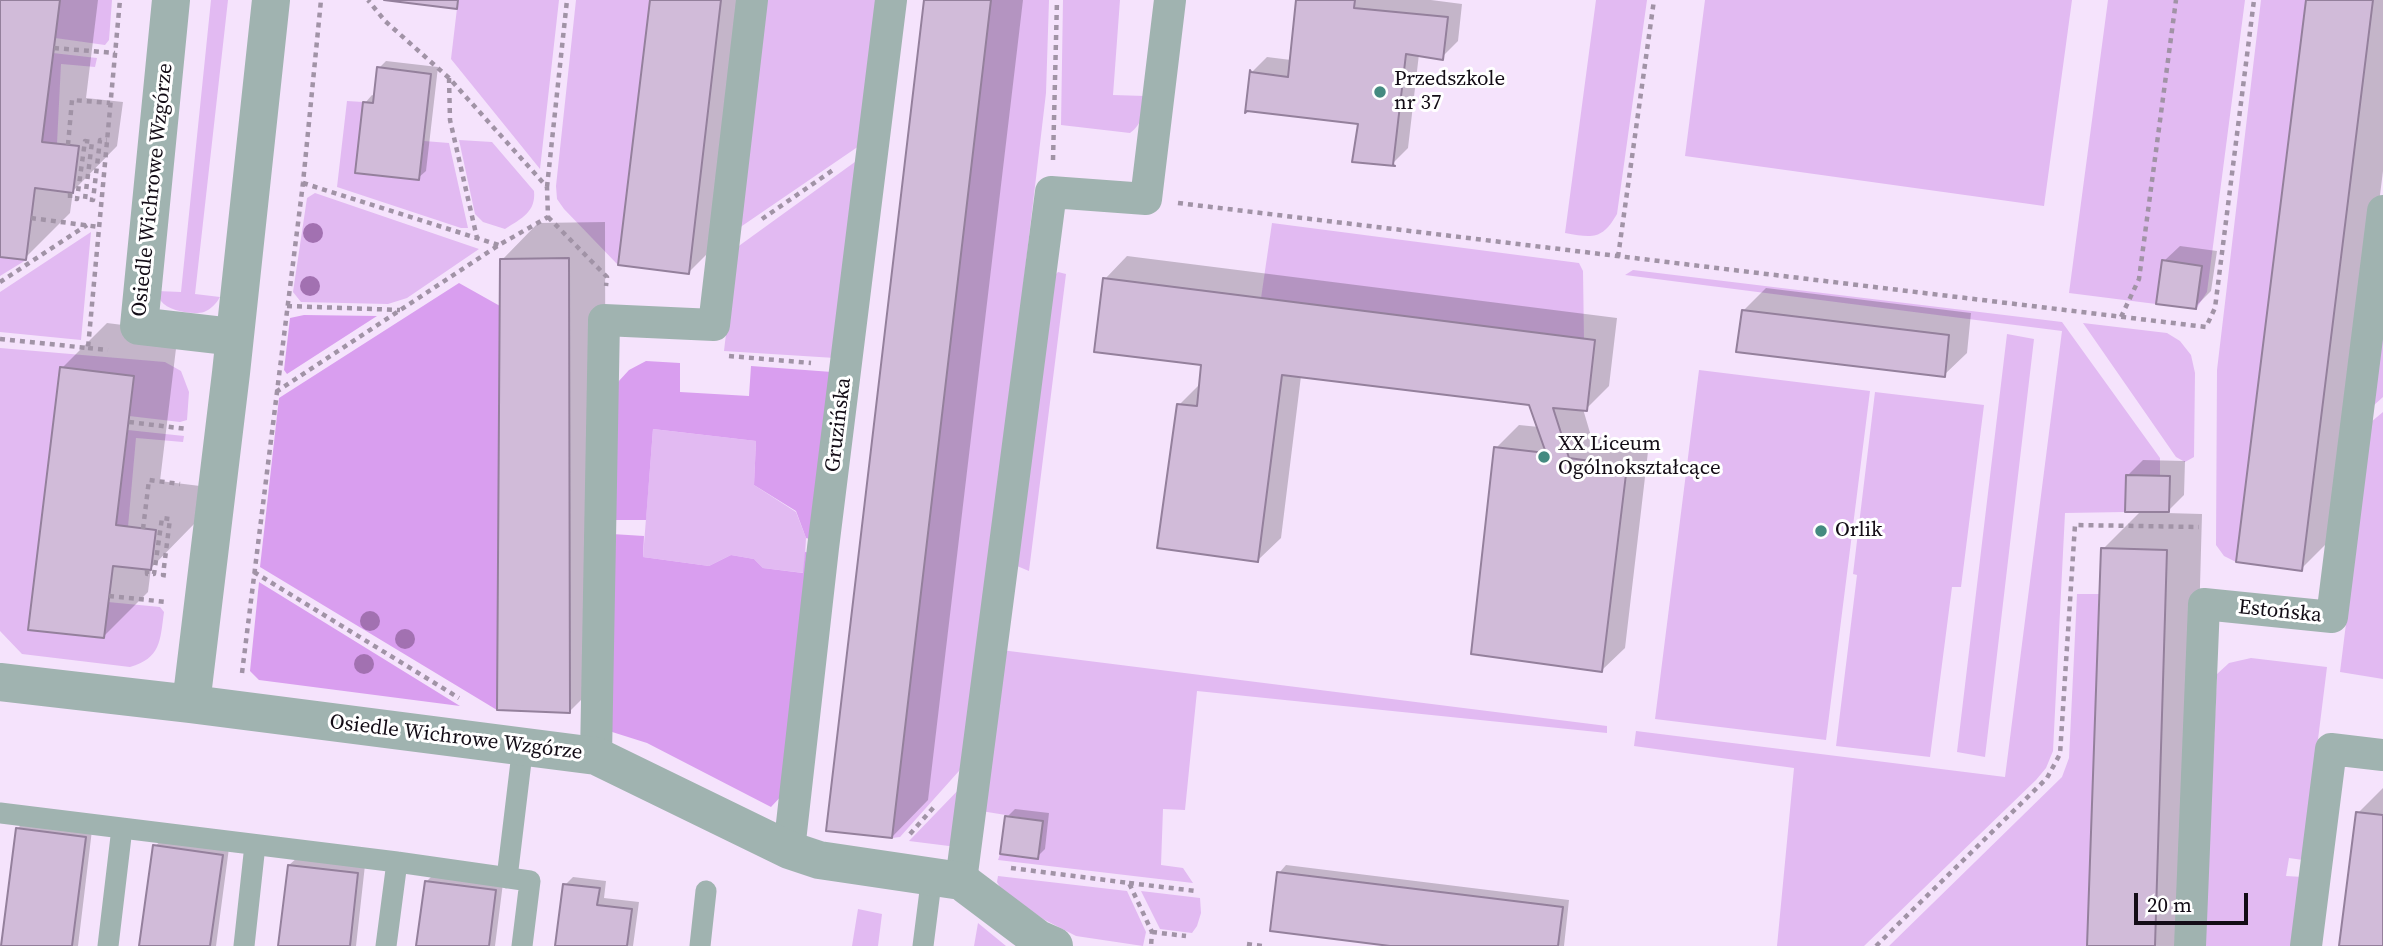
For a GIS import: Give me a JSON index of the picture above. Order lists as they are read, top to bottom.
{
  "streets": {
    "street": ["Osiedle Wichrowe Wzgórze", "Gruzińska", "Estońska"]
  },
  "crossings": [
    ["Osiedle Wichrowe Wzgórze", "Gruzińska"]
  ],
  "places": ["Przedszkole nr 37", "XX Liceum Ogólnokształcące", "Orlik"],
  "scale_bar": "20 m"
}
